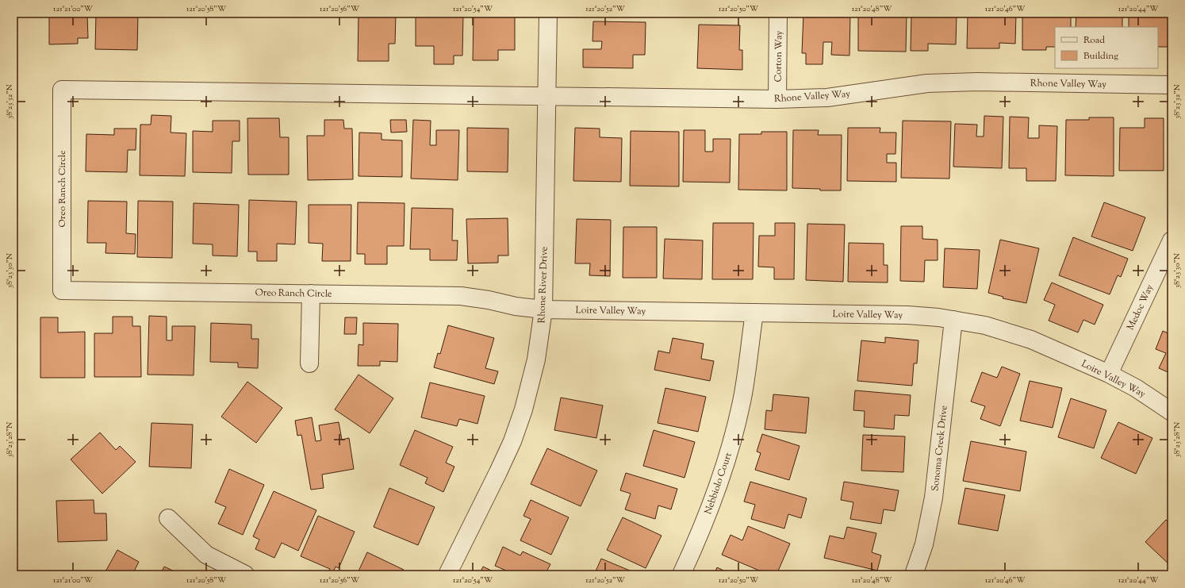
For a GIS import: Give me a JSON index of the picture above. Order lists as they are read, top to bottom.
{
  "streets": {
    "street": [
      "Corton Way",
      "Rhone Valley Way",
      "Oreo Ranch Circle",
      "Rhone River Drive",
      "Medoc Way",
      "Loire Valley Way",
      "Sonoma Creek Drive",
      "Nebbiolo Court"
    ]
  },
  "crossings": [
    ["Corton Way", "Rhone Valley Way"],
    ["Rhone Valley Way", "Oreo Ranch Circle"],
    ["Rhone Valley Way", "Rhone River Drive"],
    ["Oreo Ranch Circle", "Rhone River Drive"],
    ["Oreo Ranch Circle", "Loire Valley Way"],
    ["Rhone River Drive", "Loire Valley Way"],
    ["Medoc Way", "Loire Valley Way"],
    ["Loire Valley Way", "Sonoma Creek Drive"],
    ["Loire Valley Way", "Nebbiolo Court"]
  ],
  "legend": ["Road", "Building"],
  "coordinates": [
    "121°21'00\"W",
    "121°20'58\"W",
    "121°20'56\"W",
    "121°20'54\"W",
    "121°20'52\"W",
    "121°20'50\"W",
    "121°20'48\"W",
    "121°20'46\"W",
    "121°20'44\"W",
    "38°23'32\"N",
    "38°23'30\"N",
    "38°23'28\"N"
  ]
}
